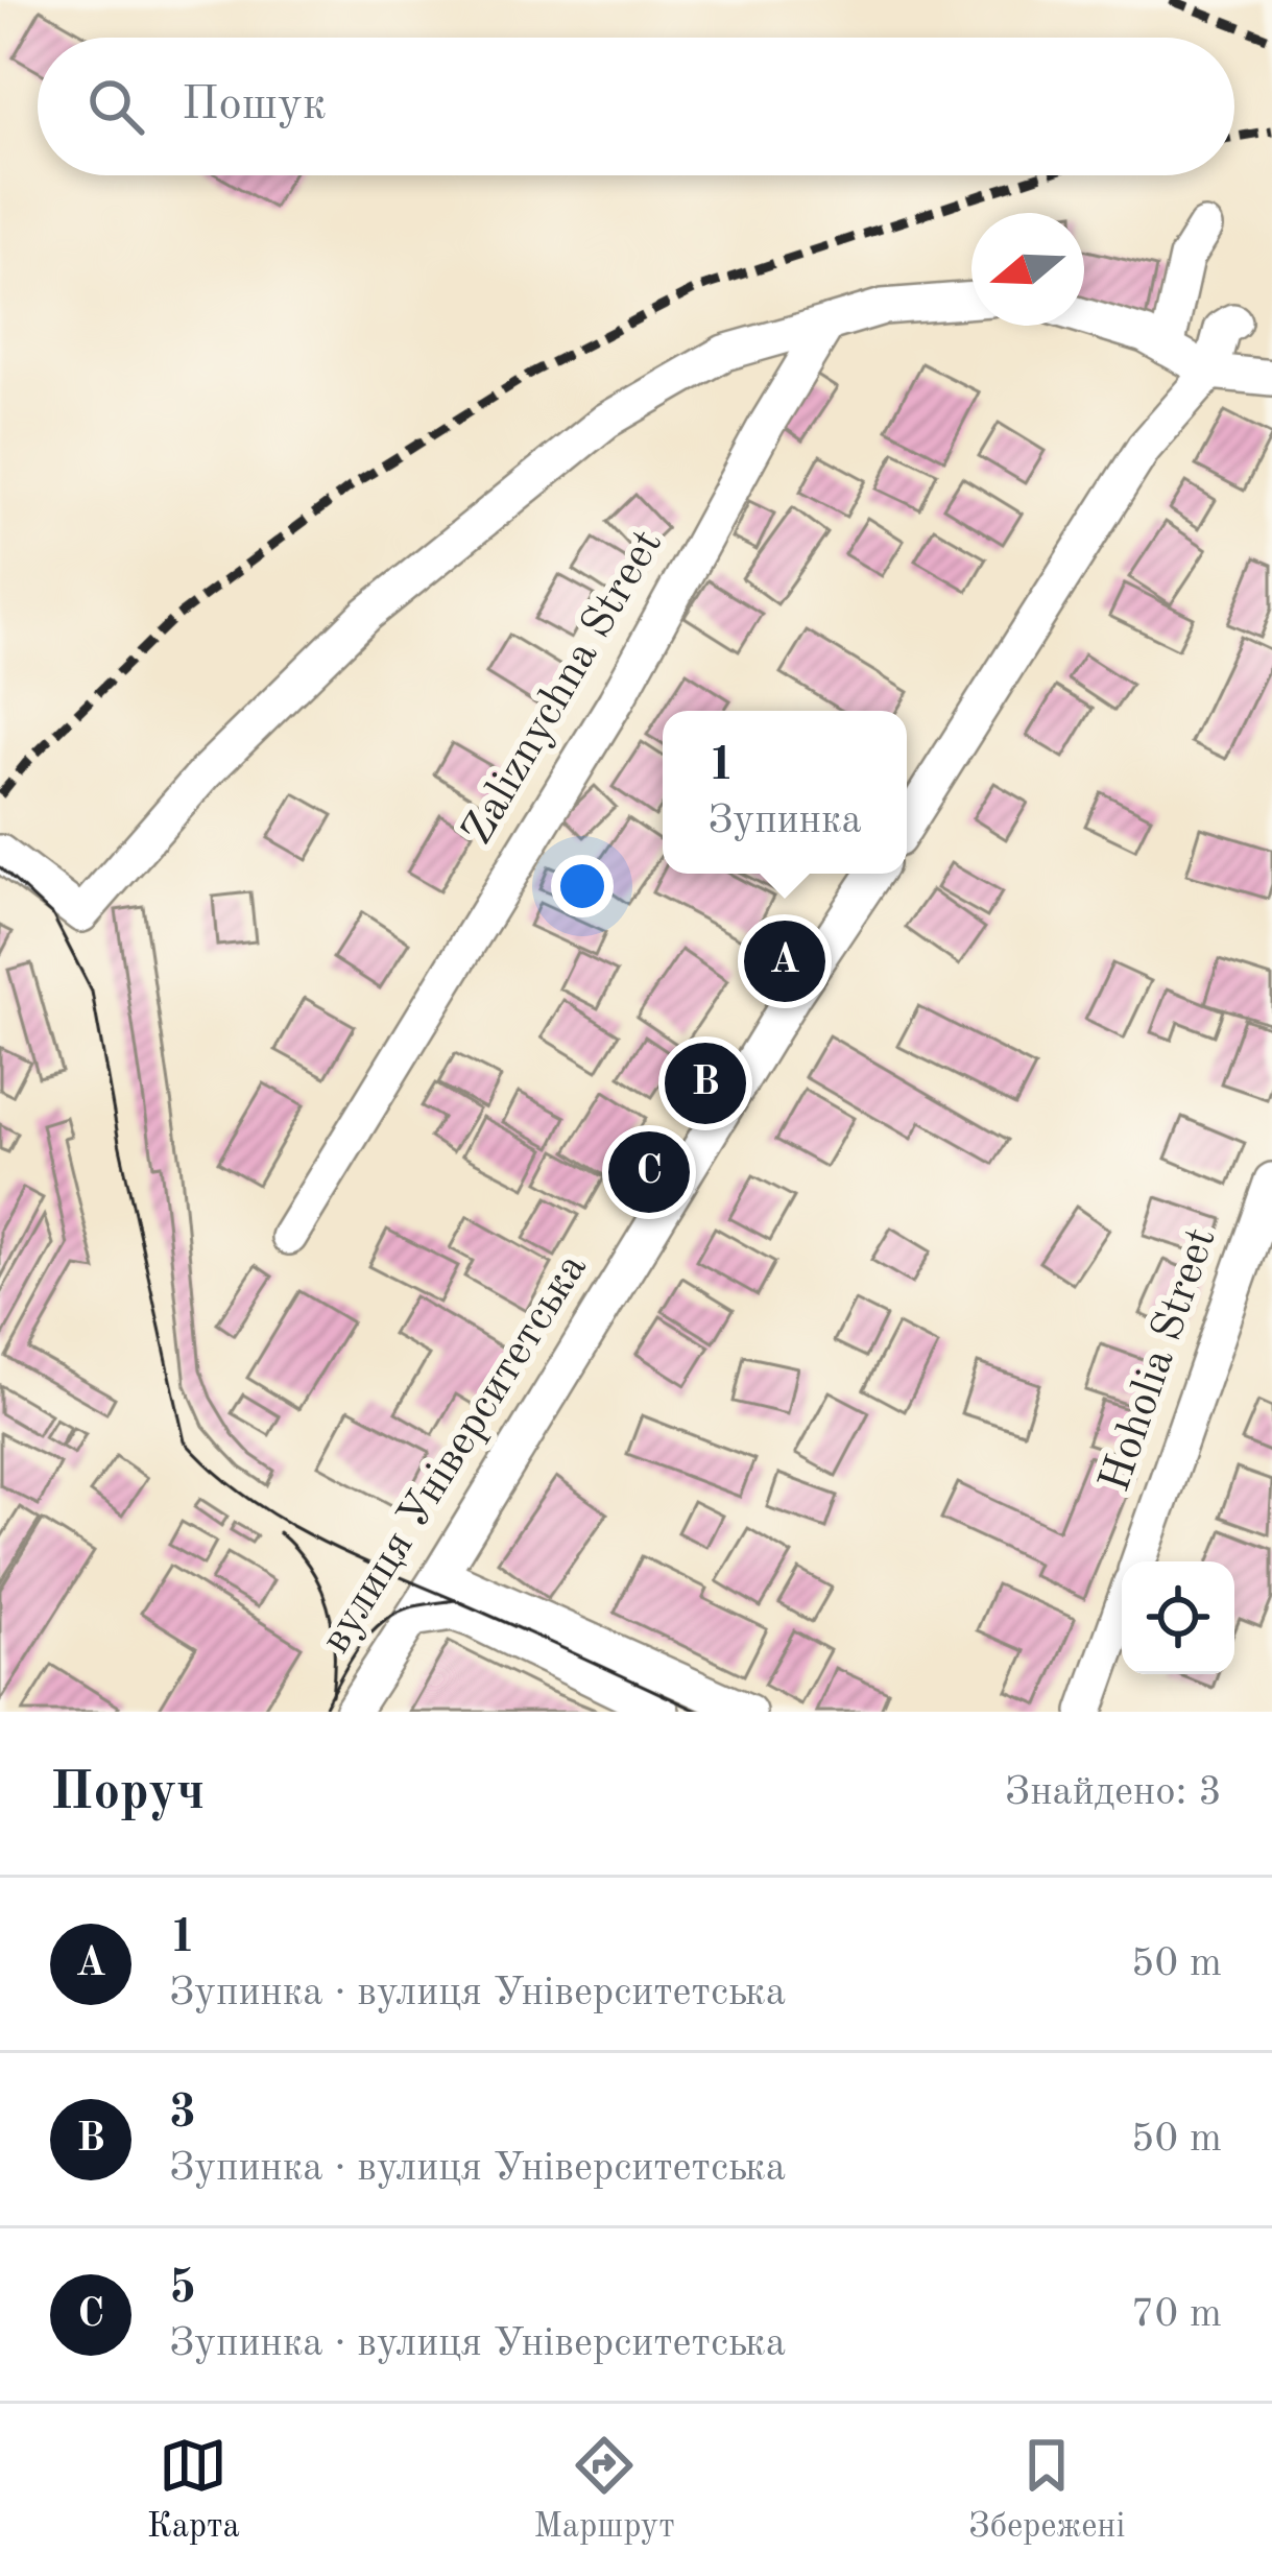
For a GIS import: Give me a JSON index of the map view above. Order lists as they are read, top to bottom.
{
  "streets": {
    "street": ["Zaliznychna Street", "Hoholia Street", "вулиця Університетська"]
  },
  "north": "left",
  "page": {
    "search": "Пошук",
    "popup": ["1", "Зупинка"],
    "pins": ["A", "B", "C"],
    "heading": ["Поруч", "Знайдено: 3"],
    "list": [
      {
        "mark": "A",
        "name": "1",
        "note": "Зупинка · вулиця Університетська",
        "value": "50 m"
      },
      {
        "mark": "B",
        "name": "3",
        "note": "Зупинка · вулиця Університетська",
        "value": "50 m"
      },
      {
        "mark": "C",
        "name": "5",
        "note": "Зупинка · вулиця Університетська",
        "value": "70 m"
      }
    ],
    "nav": ["Карта", "Маршрут", "Збережені"]
  }
}
